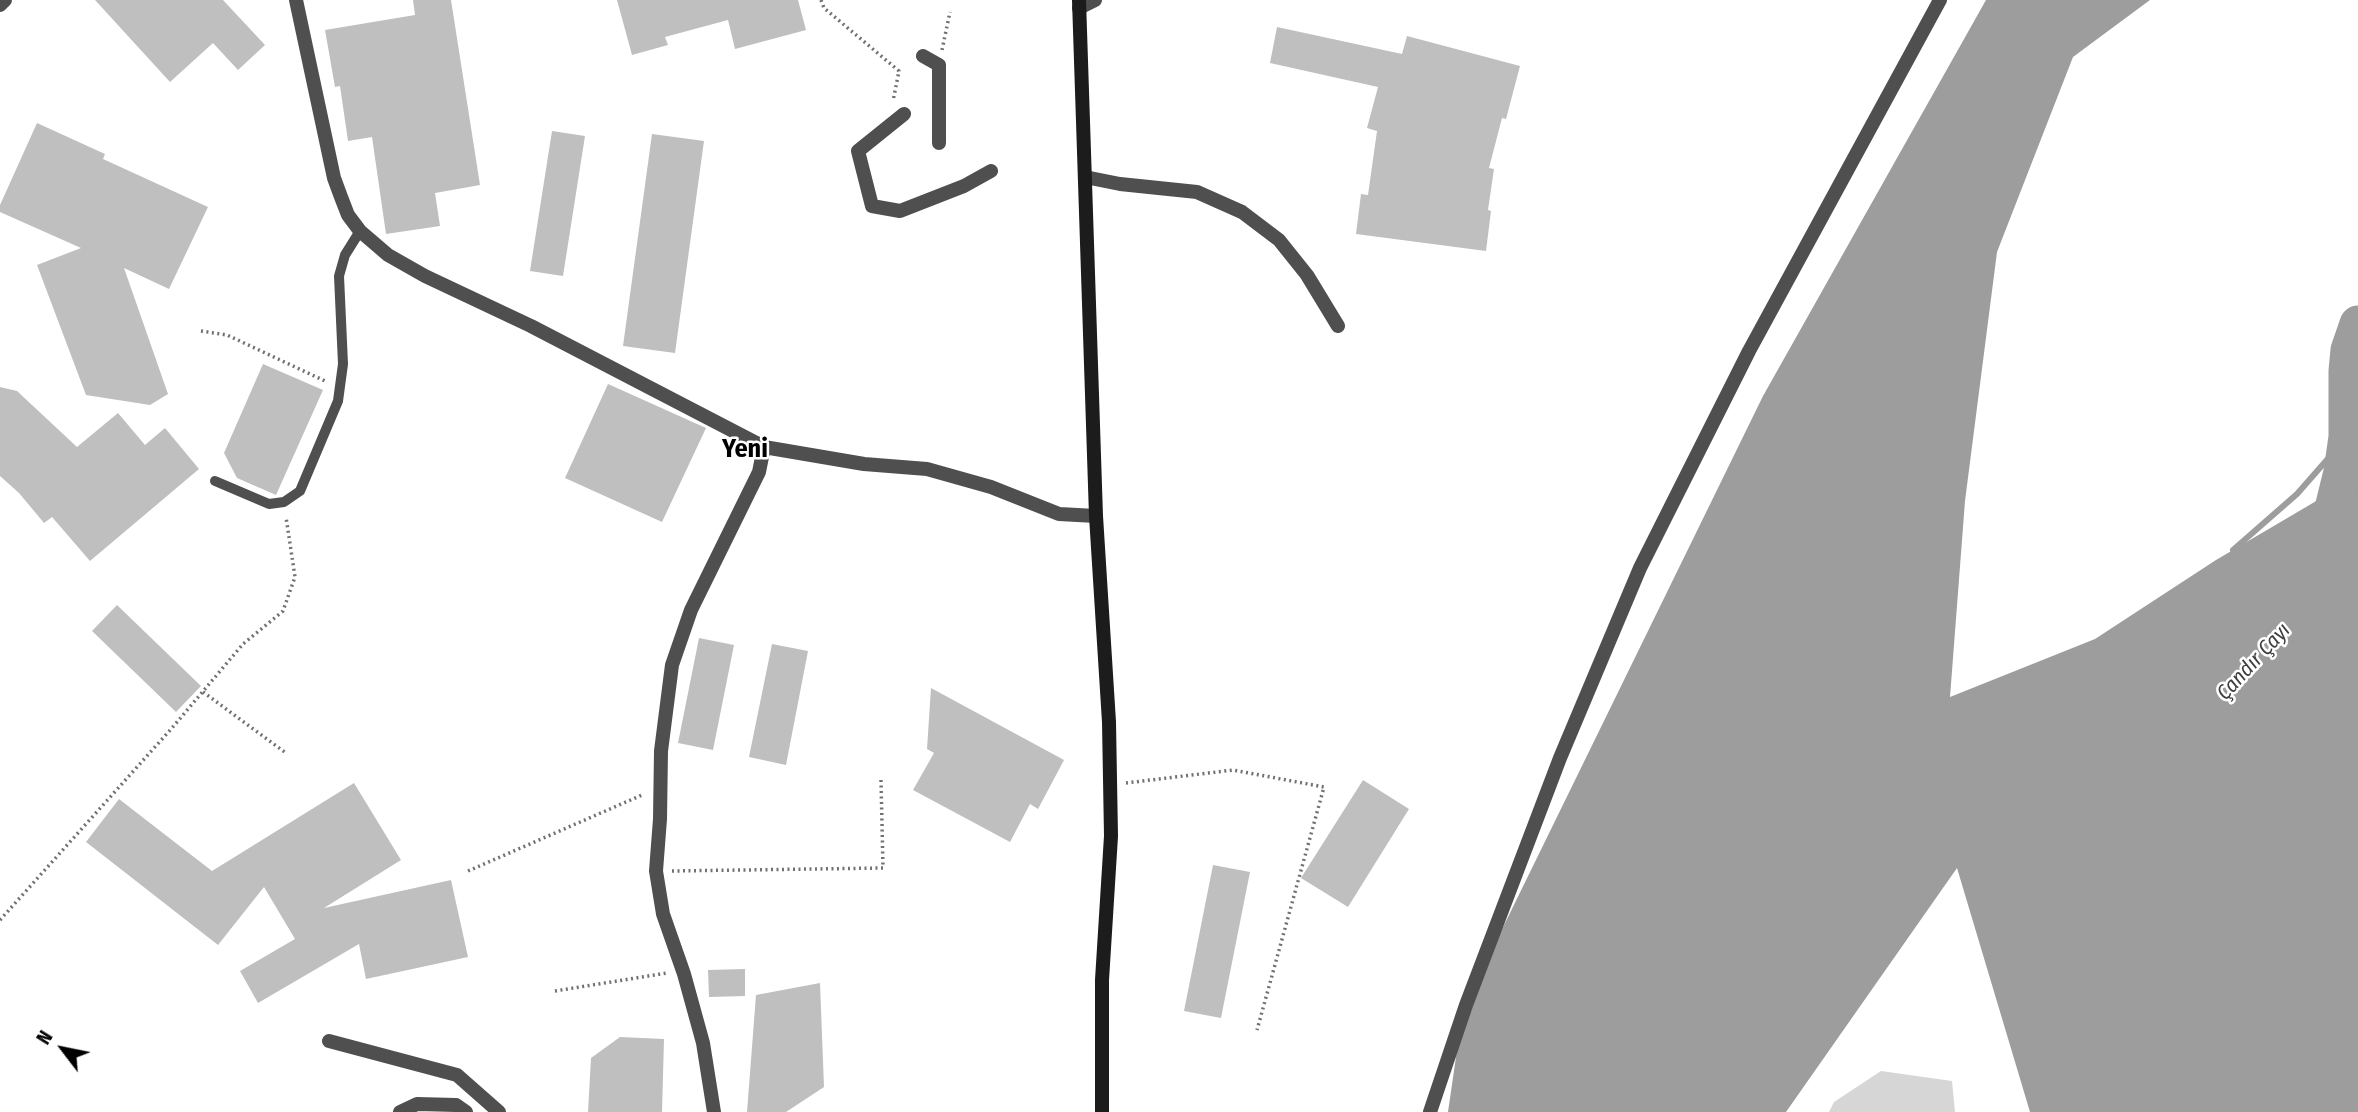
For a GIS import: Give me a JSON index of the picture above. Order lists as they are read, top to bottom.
{
  "districts": ["Yeni"],
  "water": ["Çandır Çayı"],
  "north": "top left"
}
